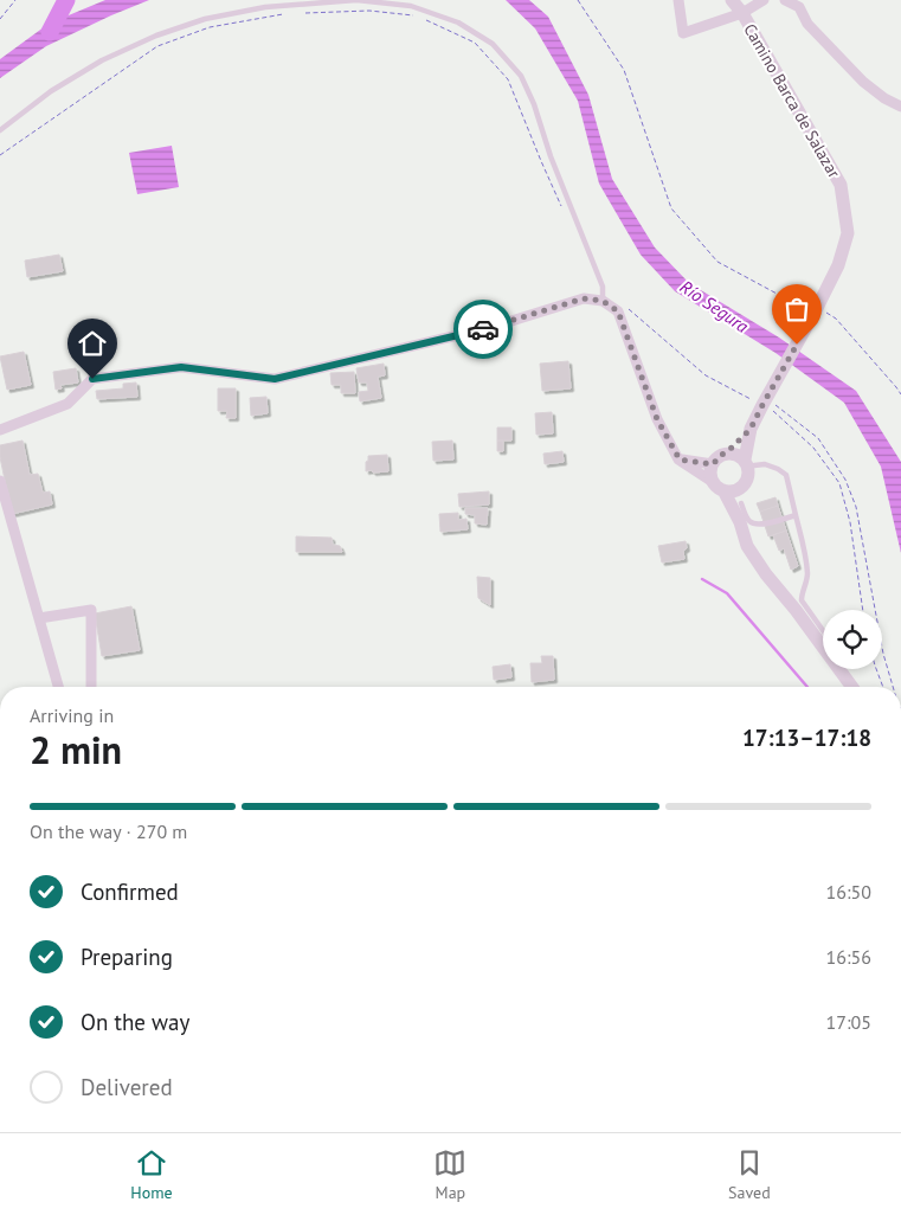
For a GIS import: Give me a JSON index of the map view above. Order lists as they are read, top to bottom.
{
  "streets": {
    "street": ["Camino Barca de Salazar"]
  },
  "water": ["Río Segura"],
  "page": {
    "heading": ["2 min", "Arriving in", "17:13–17:18"],
    "bar": "On the way · 270 m",
    "list": [
      ["Confirmed", "16:50"],
      ["Preparing", "16:56"],
      ["On the way", "17:05"],
      "Delivered"
    ],
    "tabs": ["Home", "Map", "Saved"]
  }
}
